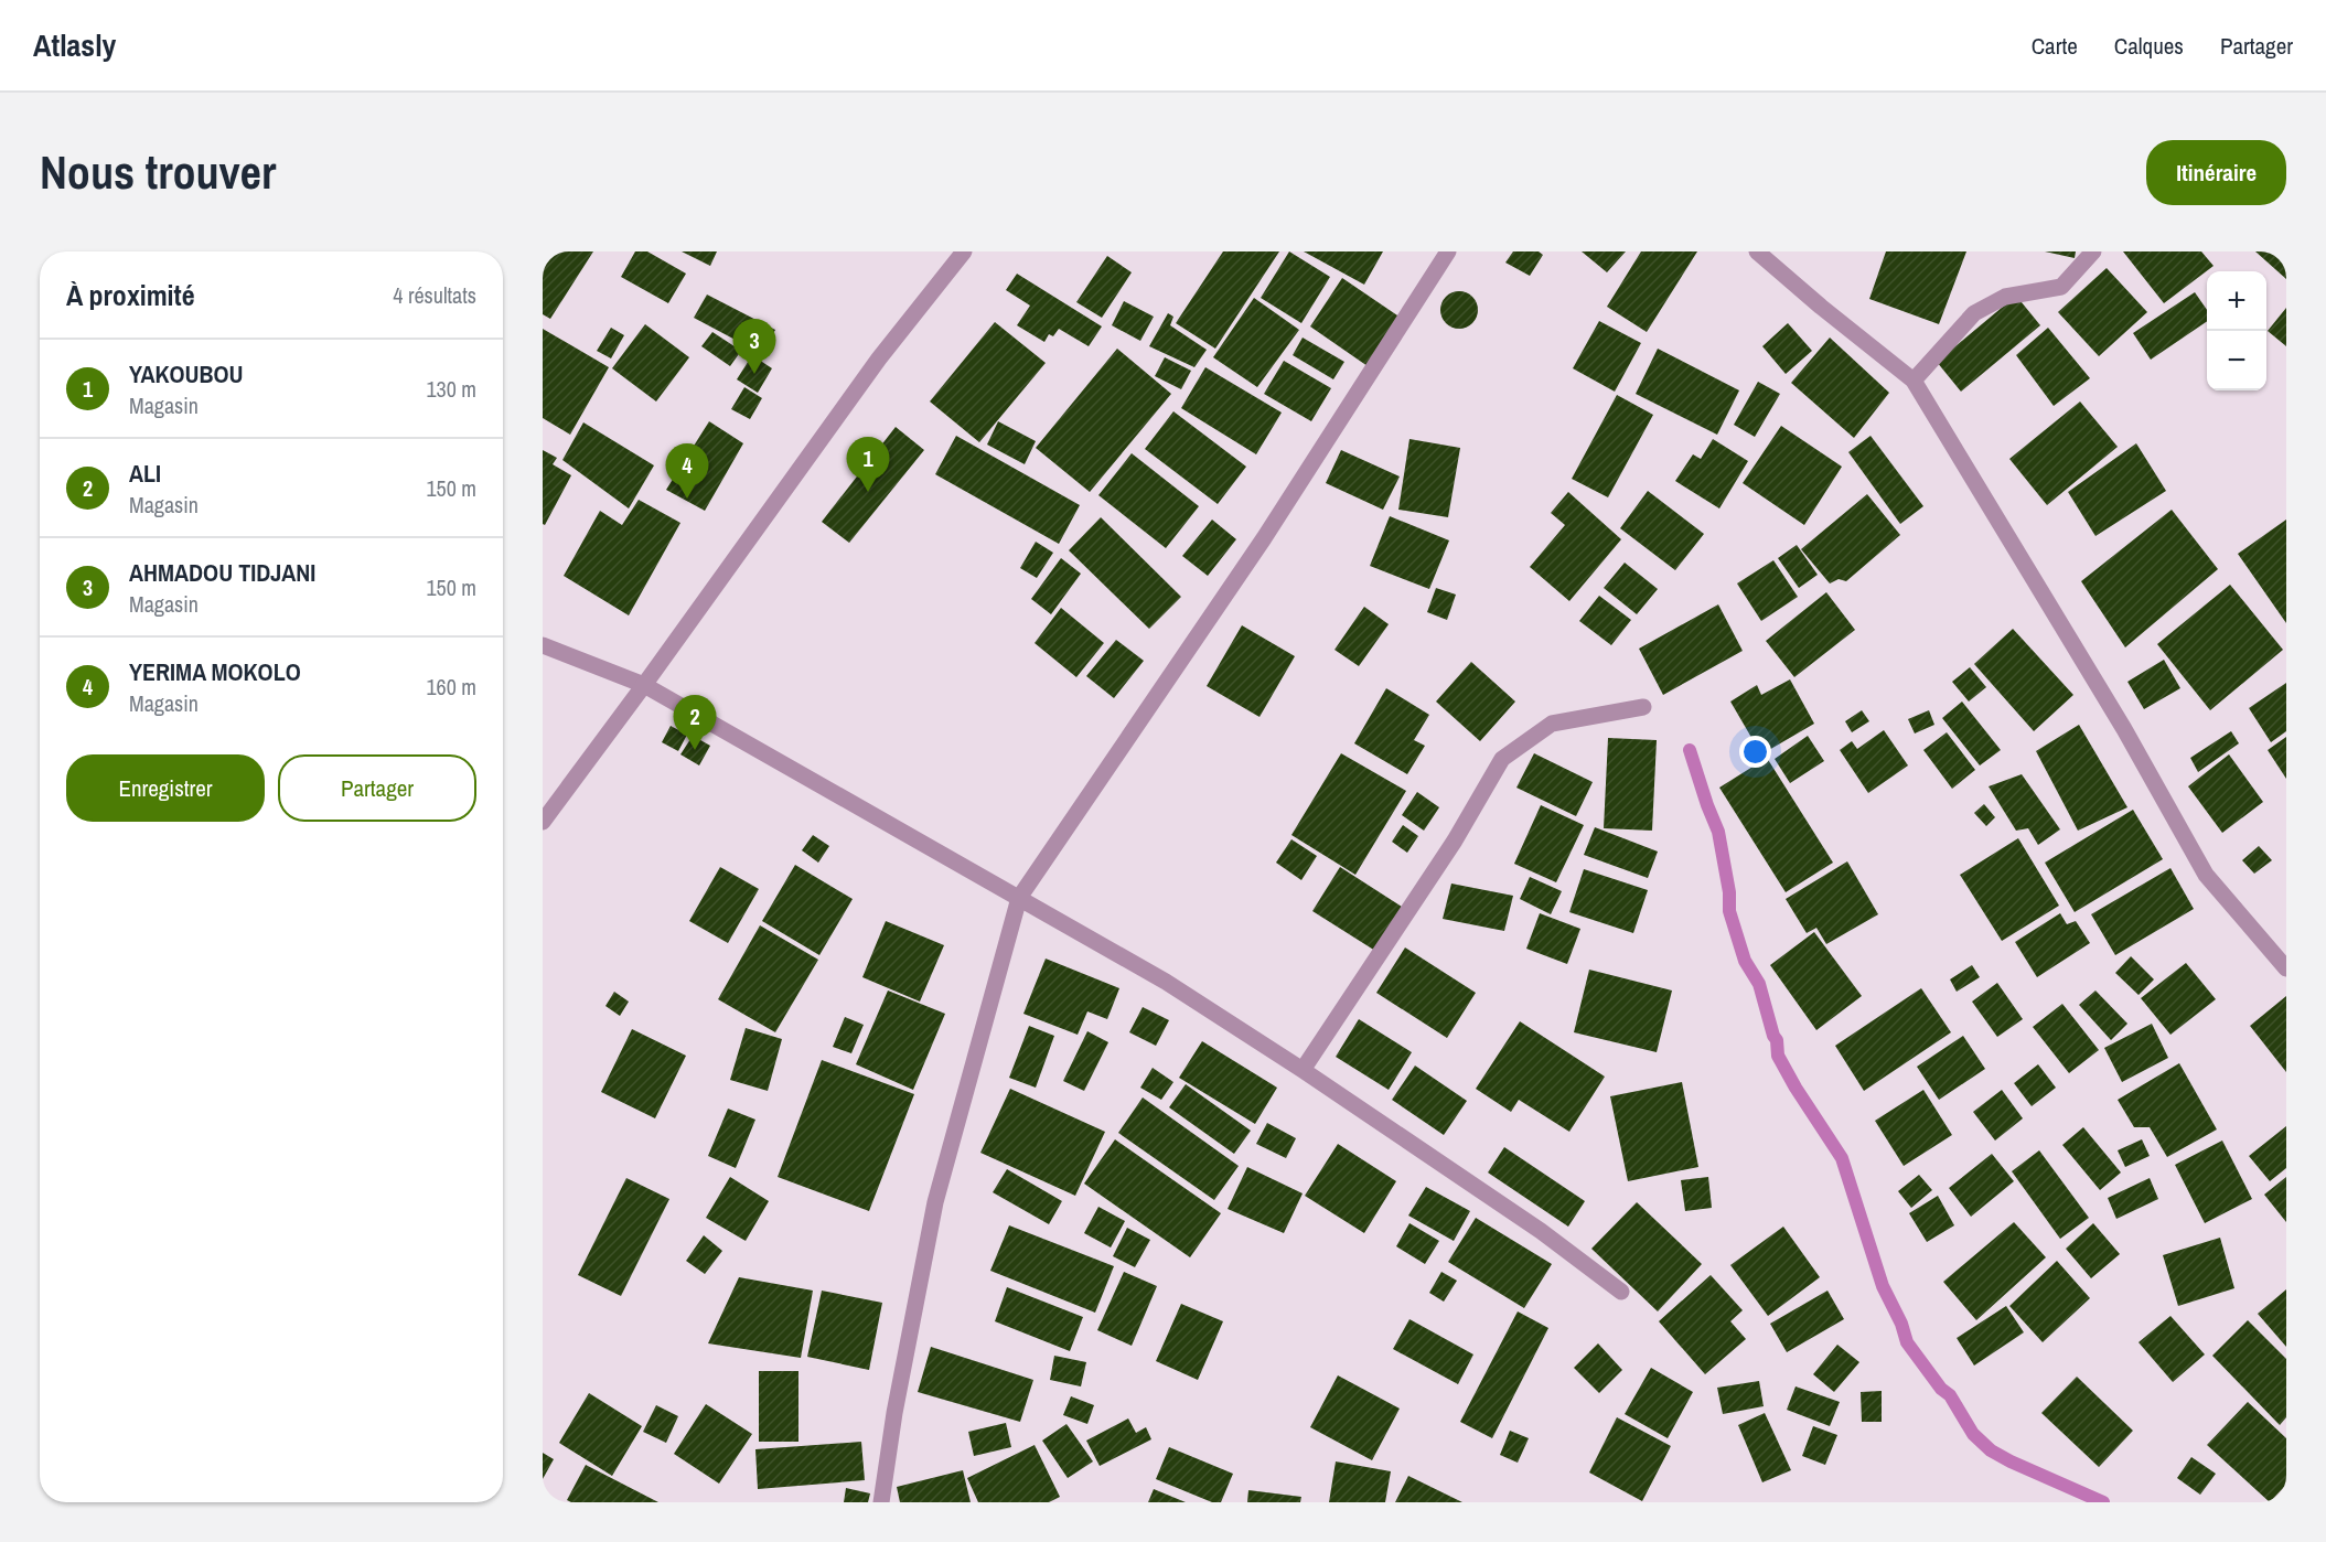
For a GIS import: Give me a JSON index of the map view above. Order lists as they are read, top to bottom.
{
  "page": {
    "header": "Atlasly",
    "nav": ["Carte", "Calques", "Partager"],
    "buttons": [
      "Itinéraire",
      ["Enregistrer", "Partager"]
    ],
    "title": "Nous trouver",
    "heading": ["À proximité", "4 résultats"],
    "map_buttons": ["+", "−"],
    "pins": [
      "3",
      "1",
      "4",
      "2"
    ],
    "list": [
      {
        "mark": "1",
        "name": "YAKOUBOU",
        "note": "Magasin",
        "value": "130 m"
      },
      {
        "mark": "2",
        "name": "ALI",
        "note": "Magasin",
        "value": "150 m"
      },
      {
        "mark": "3",
        "name": "AHMADOU TIDJANI",
        "note": "Magasin",
        "value": "150 m"
      },
      {
        "mark": "4",
        "name": "YERIMA MOKOLO",
        "note": "Magasin",
        "value": "160 m"
      }
    ]
  }
}
